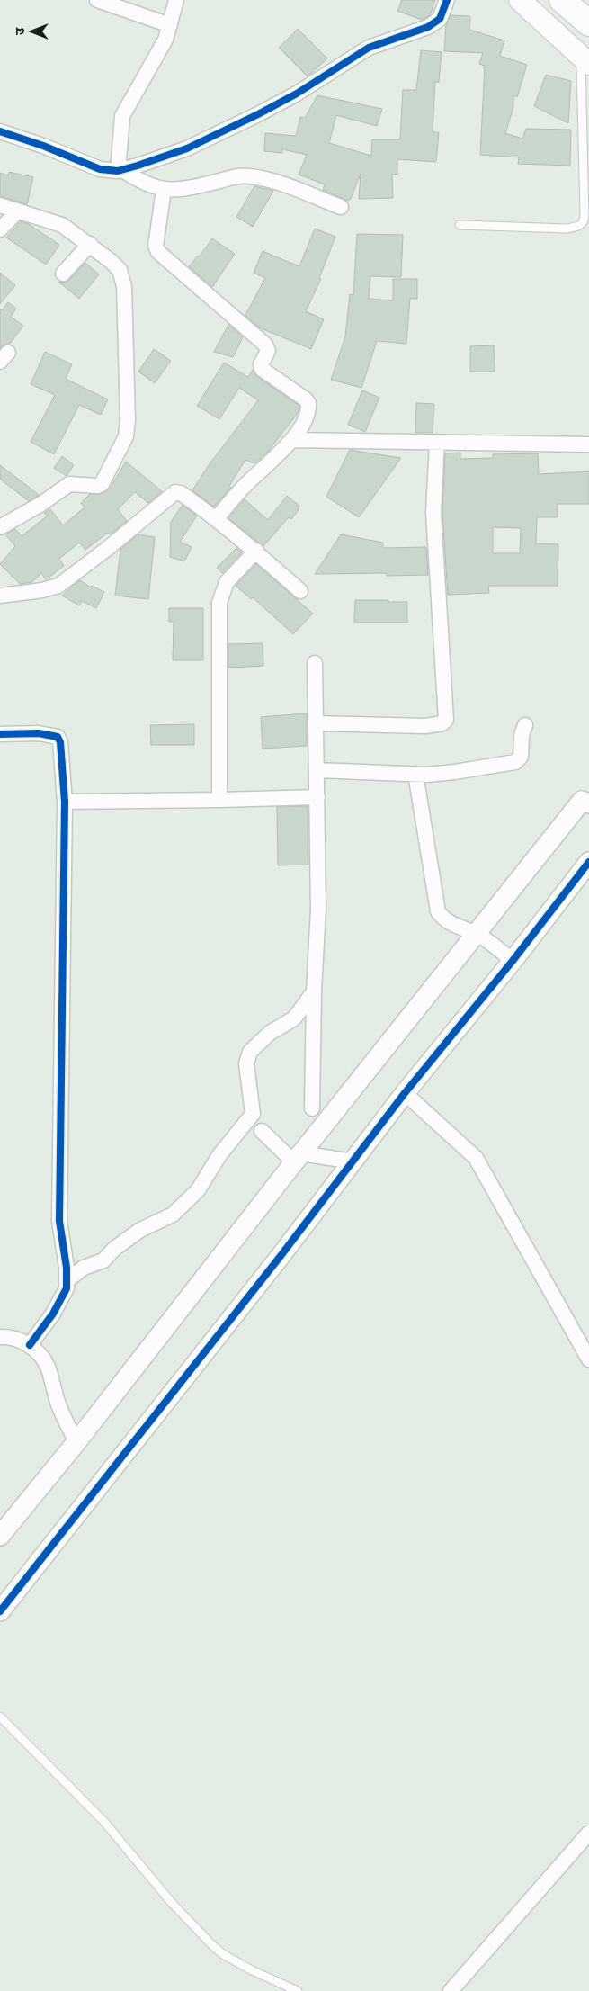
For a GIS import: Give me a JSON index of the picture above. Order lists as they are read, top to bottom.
{
  "north": "left"
}
